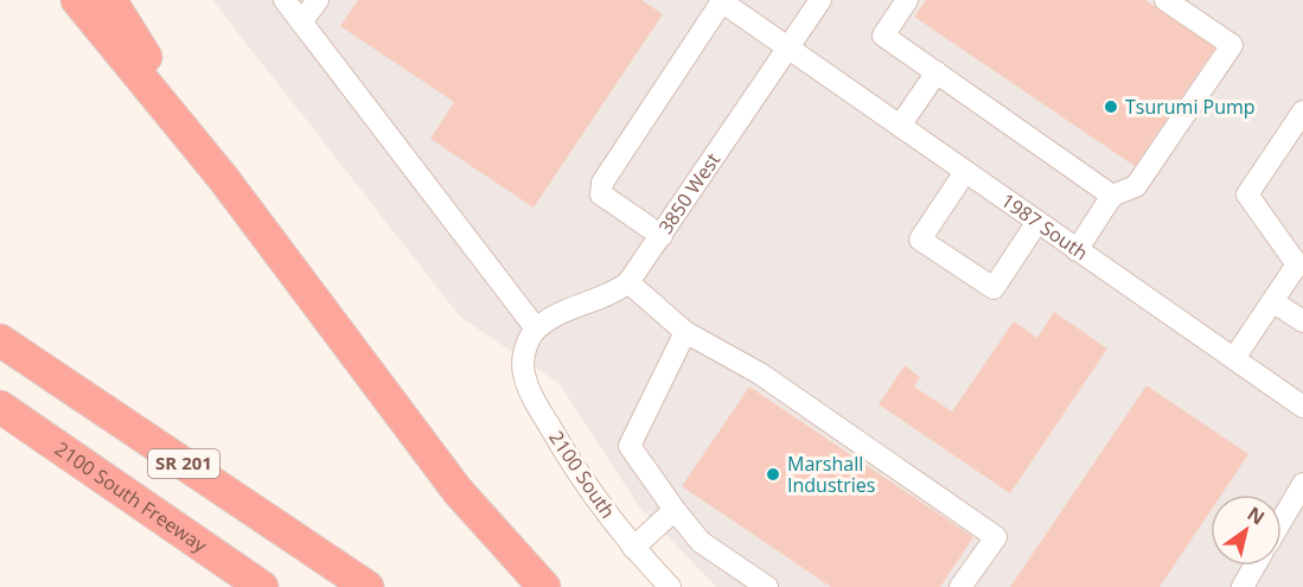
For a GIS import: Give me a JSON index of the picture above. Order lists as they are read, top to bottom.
{
  "streets": {
    "highway": ["SR 201", "2100 South Freeway"],
    "street": ["3850 West", "1987 South", "2100 South"]
  },
  "crossings": [
    ["3850 West", "1987 South"],
    ["3850 West", "2100 South"]
  ],
  "places": ["Tsurumi Pump", "Marshall Industries"],
  "north": "top right"
}
